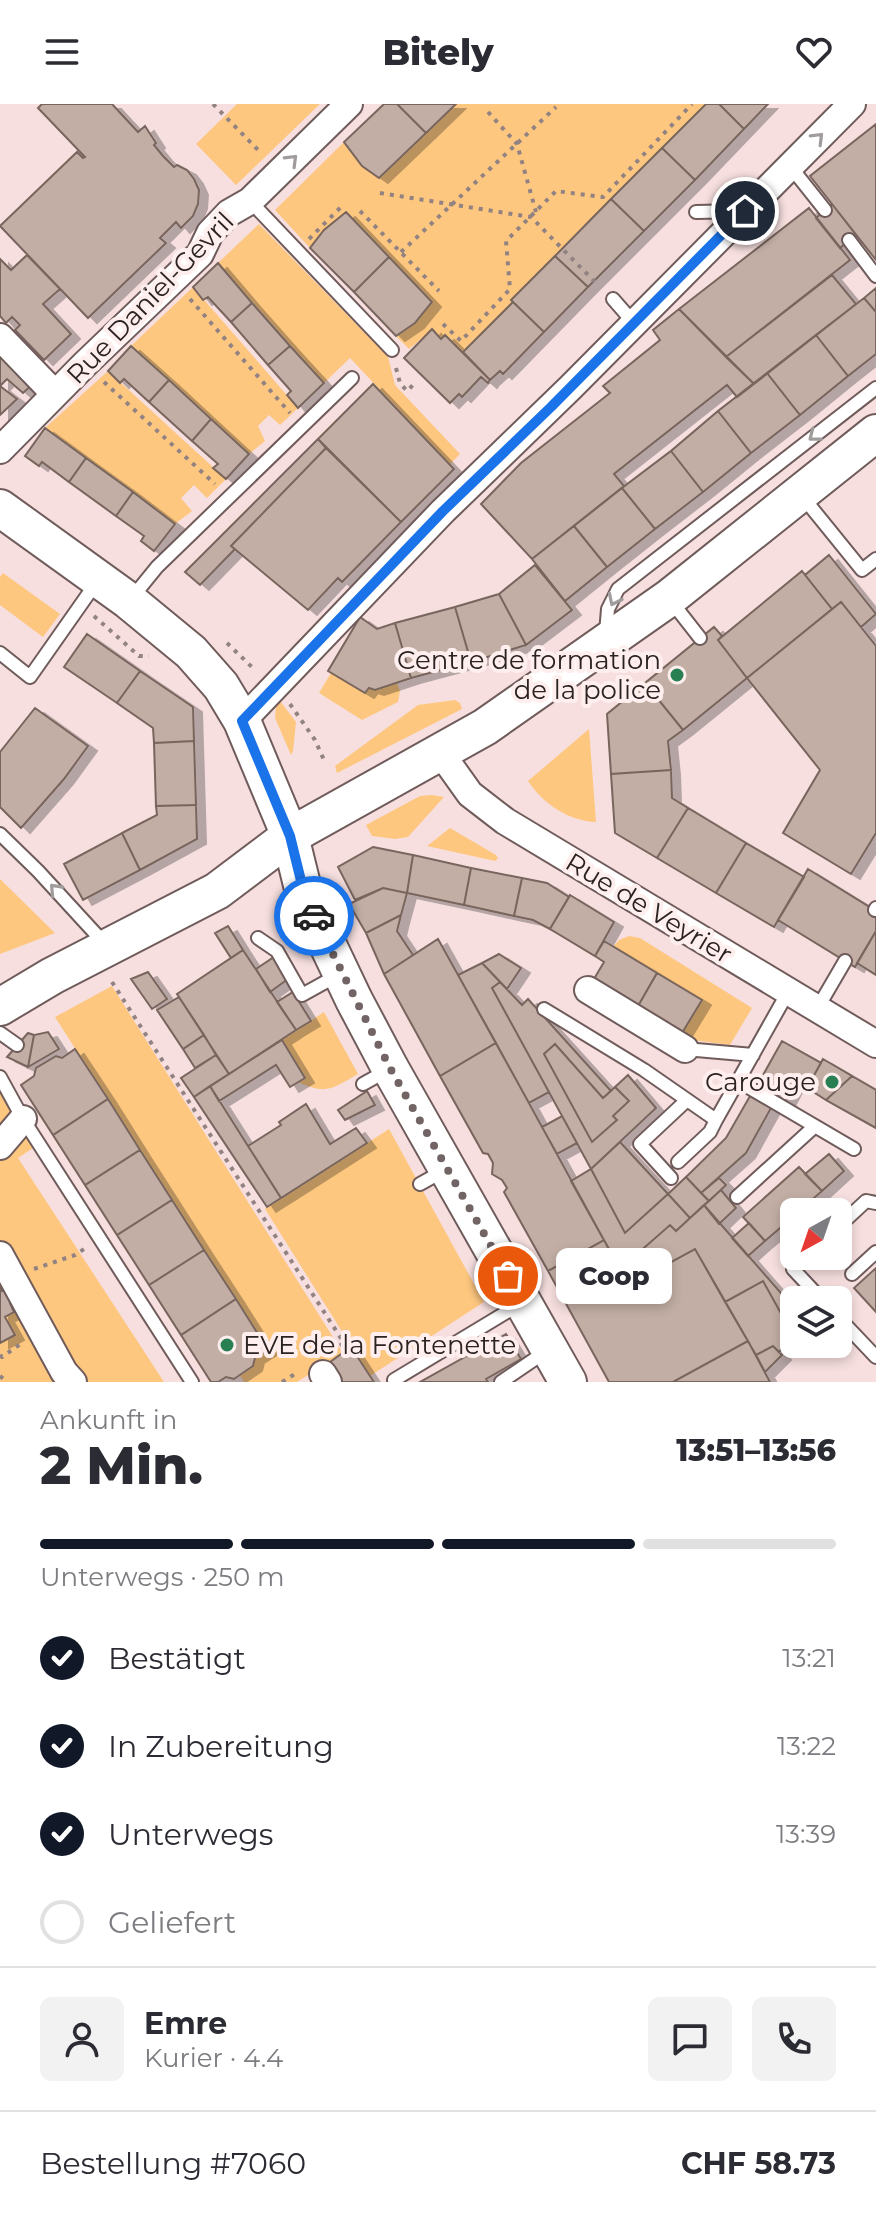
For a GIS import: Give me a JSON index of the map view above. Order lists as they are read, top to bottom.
{
  "streets": {
    "street": ["Rue Daniel-Gevril", "Rue de Veyrier"]
  },
  "places": [
    "Centre de formation de la police",
    "Carouge",
    "Coop",
    "EVE de la Fontenette"
  ],
  "north": "bottom left",
  "page": {
    "header": "Bitely",
    "bubble": "Coop",
    "heading": ["2 Min.", "Ankunft in", "13:51–13:56"],
    "panel": [
      "Emre",
      "Kurier · 4.4",
      "Bestellung #7060",
      "CHF 58.73"
    ],
    "bar": "Unterwegs · 250 m",
    "list": [
      ["Bestätigt", "13:21"],
      ["In Zubereitung", "13:22"],
      ["Unterwegs", "13:39"],
      "Geliefert"
    ]
  }
}
